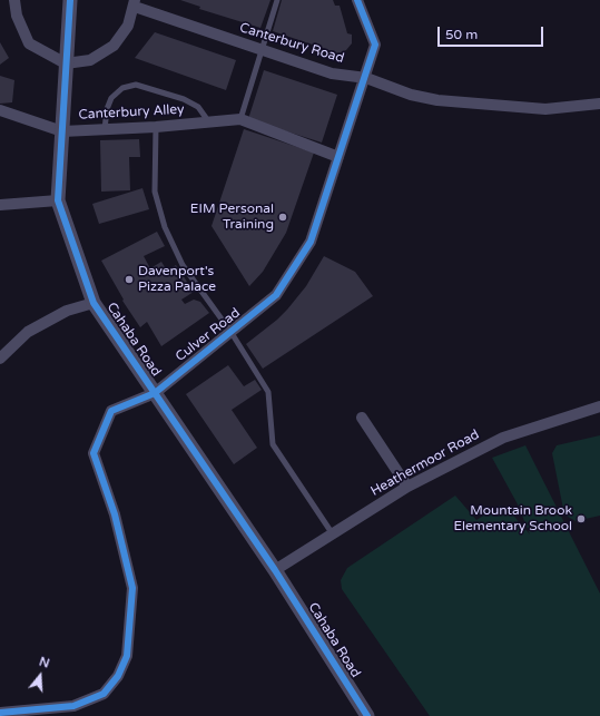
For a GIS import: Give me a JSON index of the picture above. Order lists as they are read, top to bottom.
{
  "streets": {
    "street": [
      "Canterbury Road",
      "Canterbury Alley",
      "Culver Road",
      "Cahaba Road",
      "Heathermoor Road"
    ]
  },
  "crossings": [
    ["Canterbury Road", "Culver Road"],
    ["Canterbury Alley", "Cahaba Road"],
    ["Culver Road", "Cahaba Road"],
    ["Cahaba Road", "Heathermoor Road"]
  ],
  "places": ["EIM Personal Training", "Davenport's Pizza Palace", "Mountain Brook Elementary School"],
  "scale_bar": "50 m",
  "north": "top"
}
